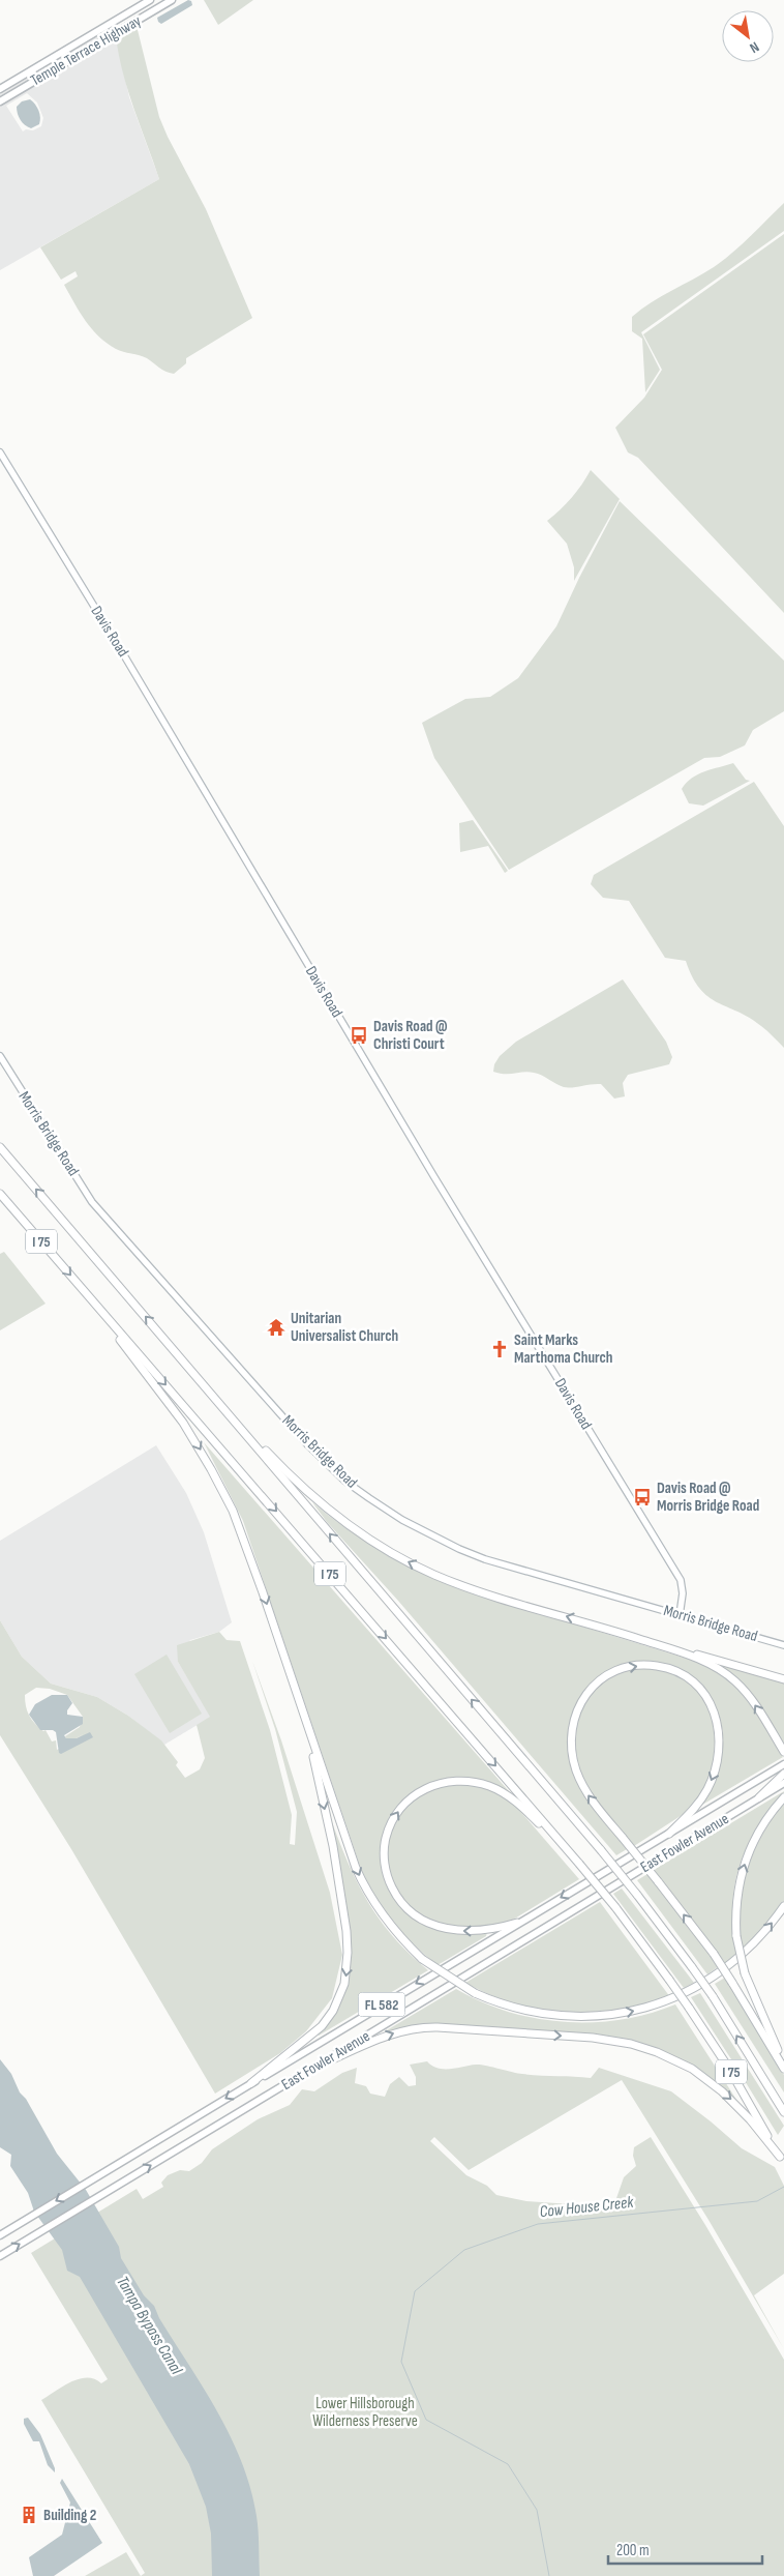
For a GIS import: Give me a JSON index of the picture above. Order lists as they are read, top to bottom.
{
  "streets": {
    "highway": ["I 75"],
    "main road": ["Temple Terrace Highway", "East Fowler Avenue", "FL 582"],
    "street": ["Davis Road", "Morris Bridge Road"]
  },
  "crossings": [
    ["Davis Road", "Morris Bridge Road"]
  ],
  "water": ["Cow House Creek", "Tampa Bypass Canal"],
  "parks": ["Lower Hillsborough Wilderness Preserve"],
  "places": {
    "bus stop": ["Davis Road @ Christi Court", "Davis Road @ Morris Bridge Road"],
    "temple": ["Unitarian Universalist Church"],
    "church": ["Saint Marks Marthoma Church"],
    "building": ["Building 2"]
  },
  "scale_bar": "200 m",
  "north": "bottom right"
}
